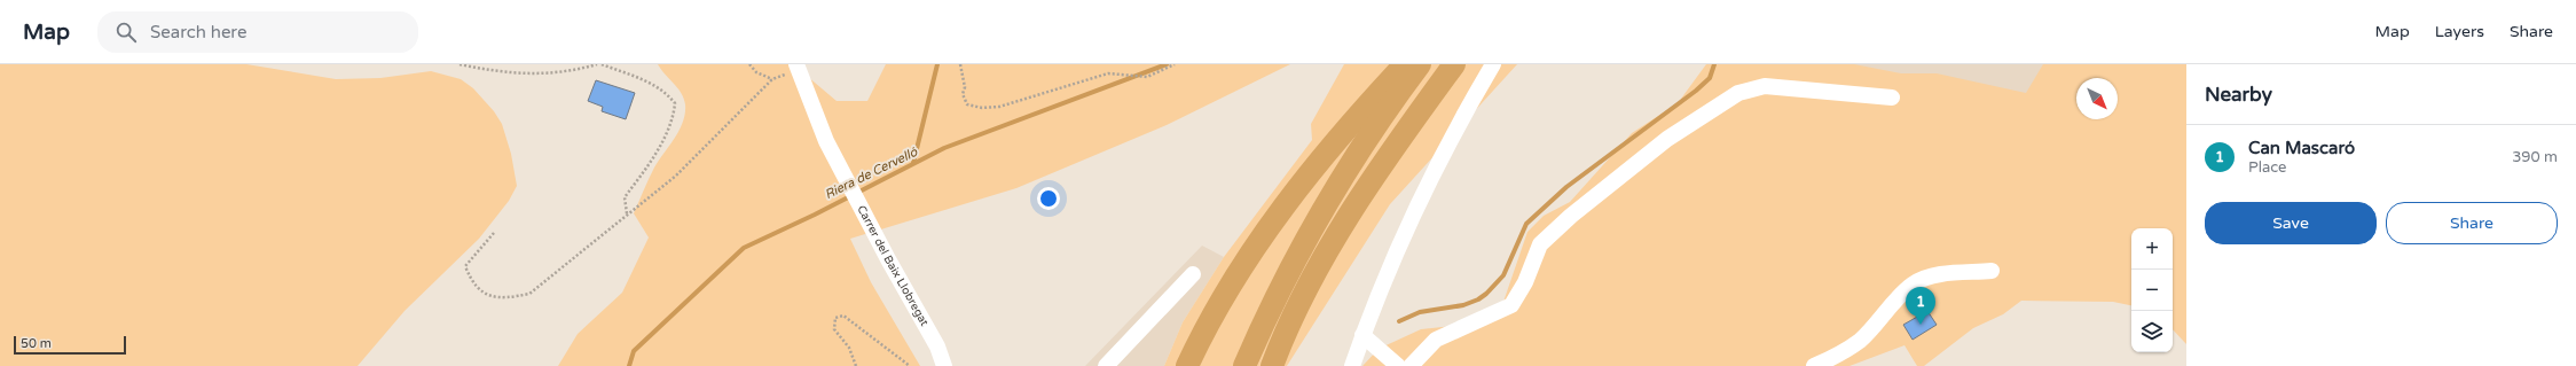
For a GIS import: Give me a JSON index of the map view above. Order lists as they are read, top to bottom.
{
  "streets": {
    "street": ["Carrer del Baix Llobregat"]
  },
  "water": ["Riera de Cervelló"],
  "scale_bar": "50 m",
  "north": "bottom right",
  "page": {
    "header": "Map",
    "search": "Search here",
    "nav": ["Map", "Layers", "Share"],
    "heading": "Nearby",
    "list": [
      {
        "mark": "1",
        "name": "Can Mascaró",
        "note": "Place",
        "value": "390 m"
      }
    ],
    "buttons": ["Save", "Share"],
    "map_buttons": ["+", "−"],
    "pins": "1",
    "scale": "50 m"
  }
}
